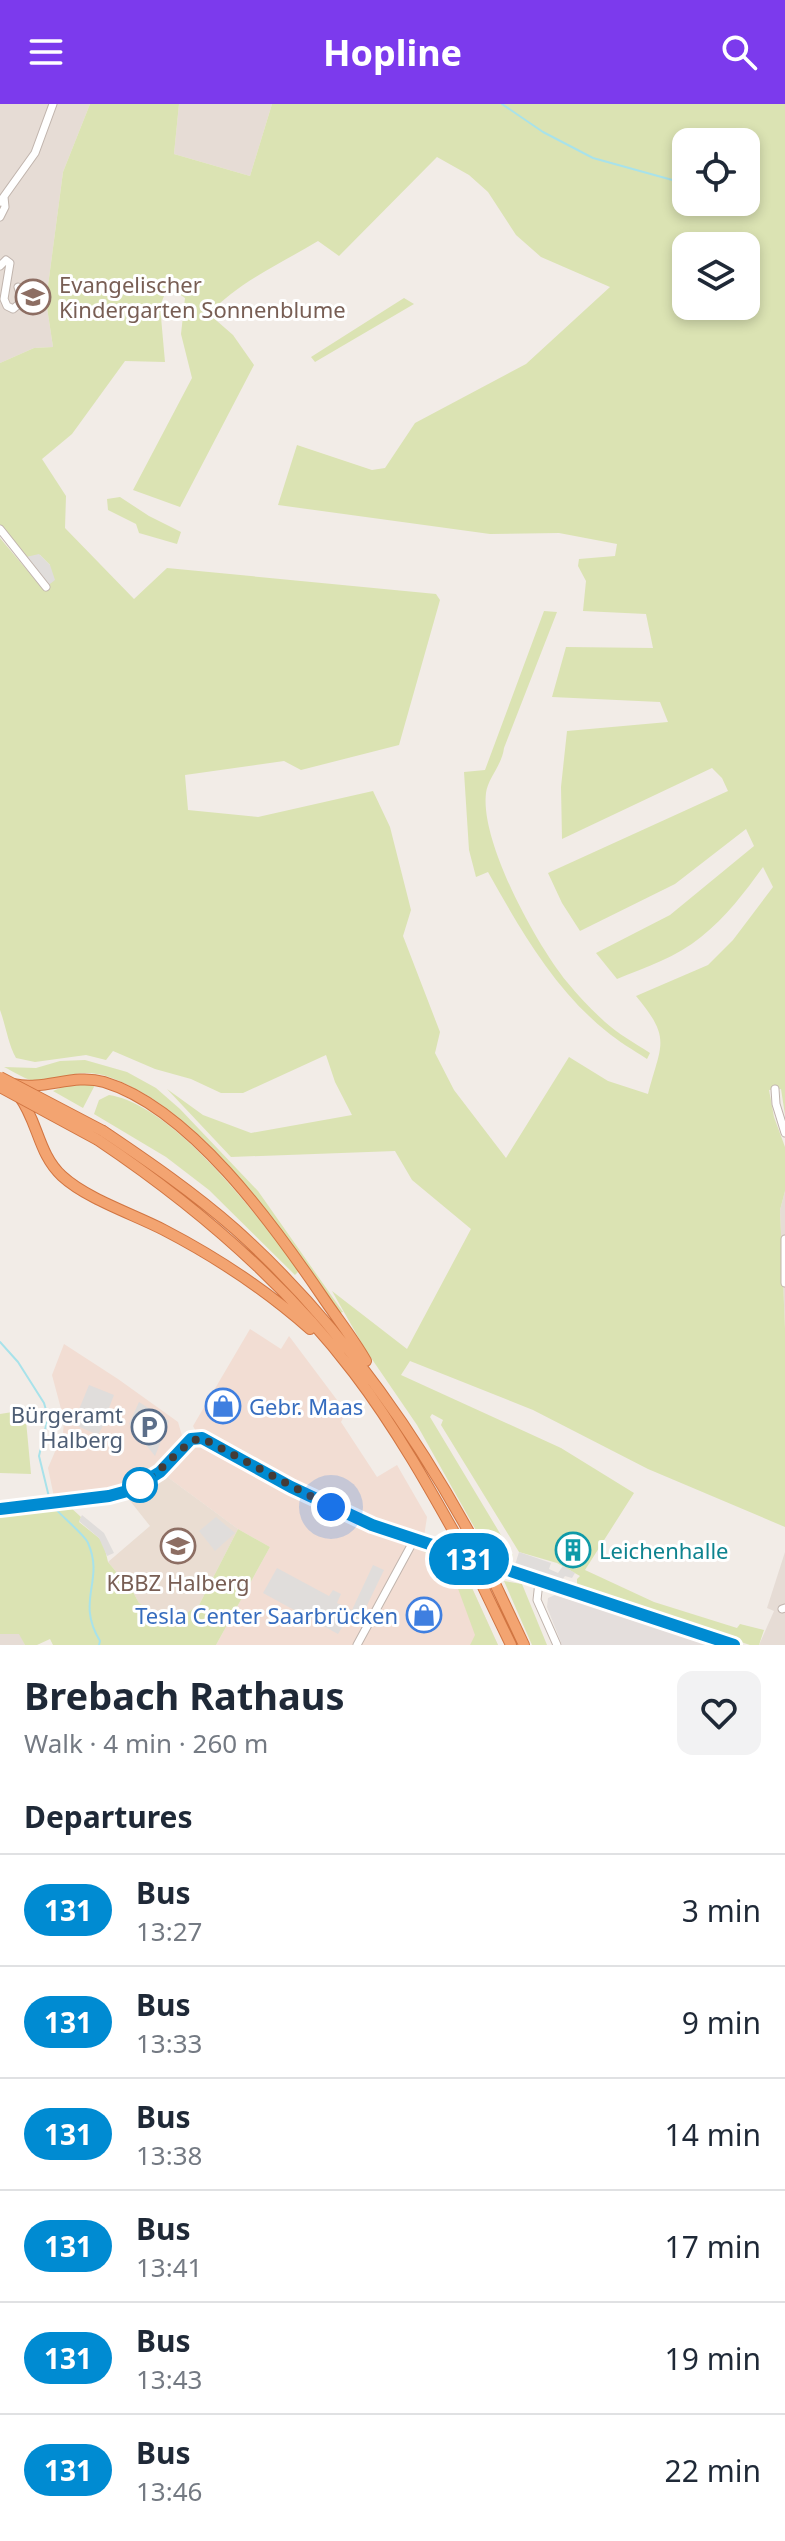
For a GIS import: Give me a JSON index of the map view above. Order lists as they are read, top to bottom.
{
  "places": {
    "school or university": ["Evangelischer Kindergarten Sonnenblume", "KBBZ Halberg"],
    "shop": ["Gebr. Maas", "Tesla Center Saarbrücken"],
    "parking": ["Bürgeramt Halberg"],
    "building": ["Leichenhalle"]
  },
  "lines": ["bus line 131"],
  "page": {
    "header": "Hopline",
    "on_map": "131",
    "heading": [
      ["Brebach Rathaus", "Walk · 4 min · 260 m"],
      "Departures"
    ],
    "list": [
      {
        "mark": "131",
        "name": "Bus",
        "note": "13:27",
        "value": "3 min"
      },
      {
        "mark": "131",
        "name": "Bus",
        "note": "13:33",
        "value": "9 min"
      },
      {
        "mark": "131",
        "name": "Bus",
        "note": "13:38",
        "value": "14 min"
      },
      {
        "mark": "131",
        "name": "Bus",
        "note": "13:41",
        "value": "17 min"
      },
      {
        "mark": "131",
        "name": "Bus",
        "note": "13:43",
        "value": "19 min"
      },
      {
        "mark": "131",
        "name": "Bus",
        "note": "13:46",
        "value": "22 min"
      }
    ]
  }
}
